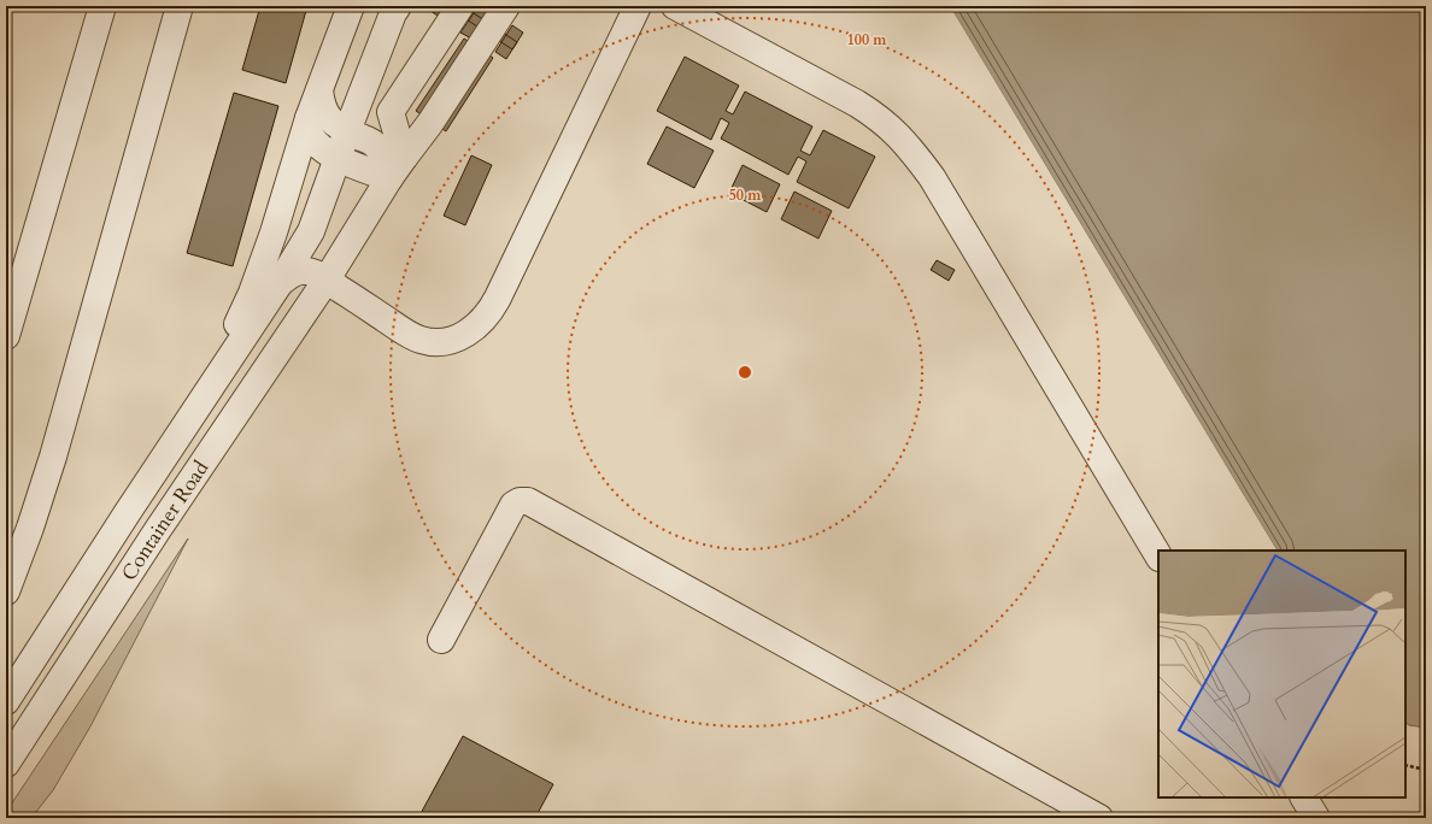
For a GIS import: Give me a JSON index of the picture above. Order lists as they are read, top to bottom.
{
  "streets": {
    "street": ["Container Road"]
  },
  "rings": ["100 m", "50 m"]
}
